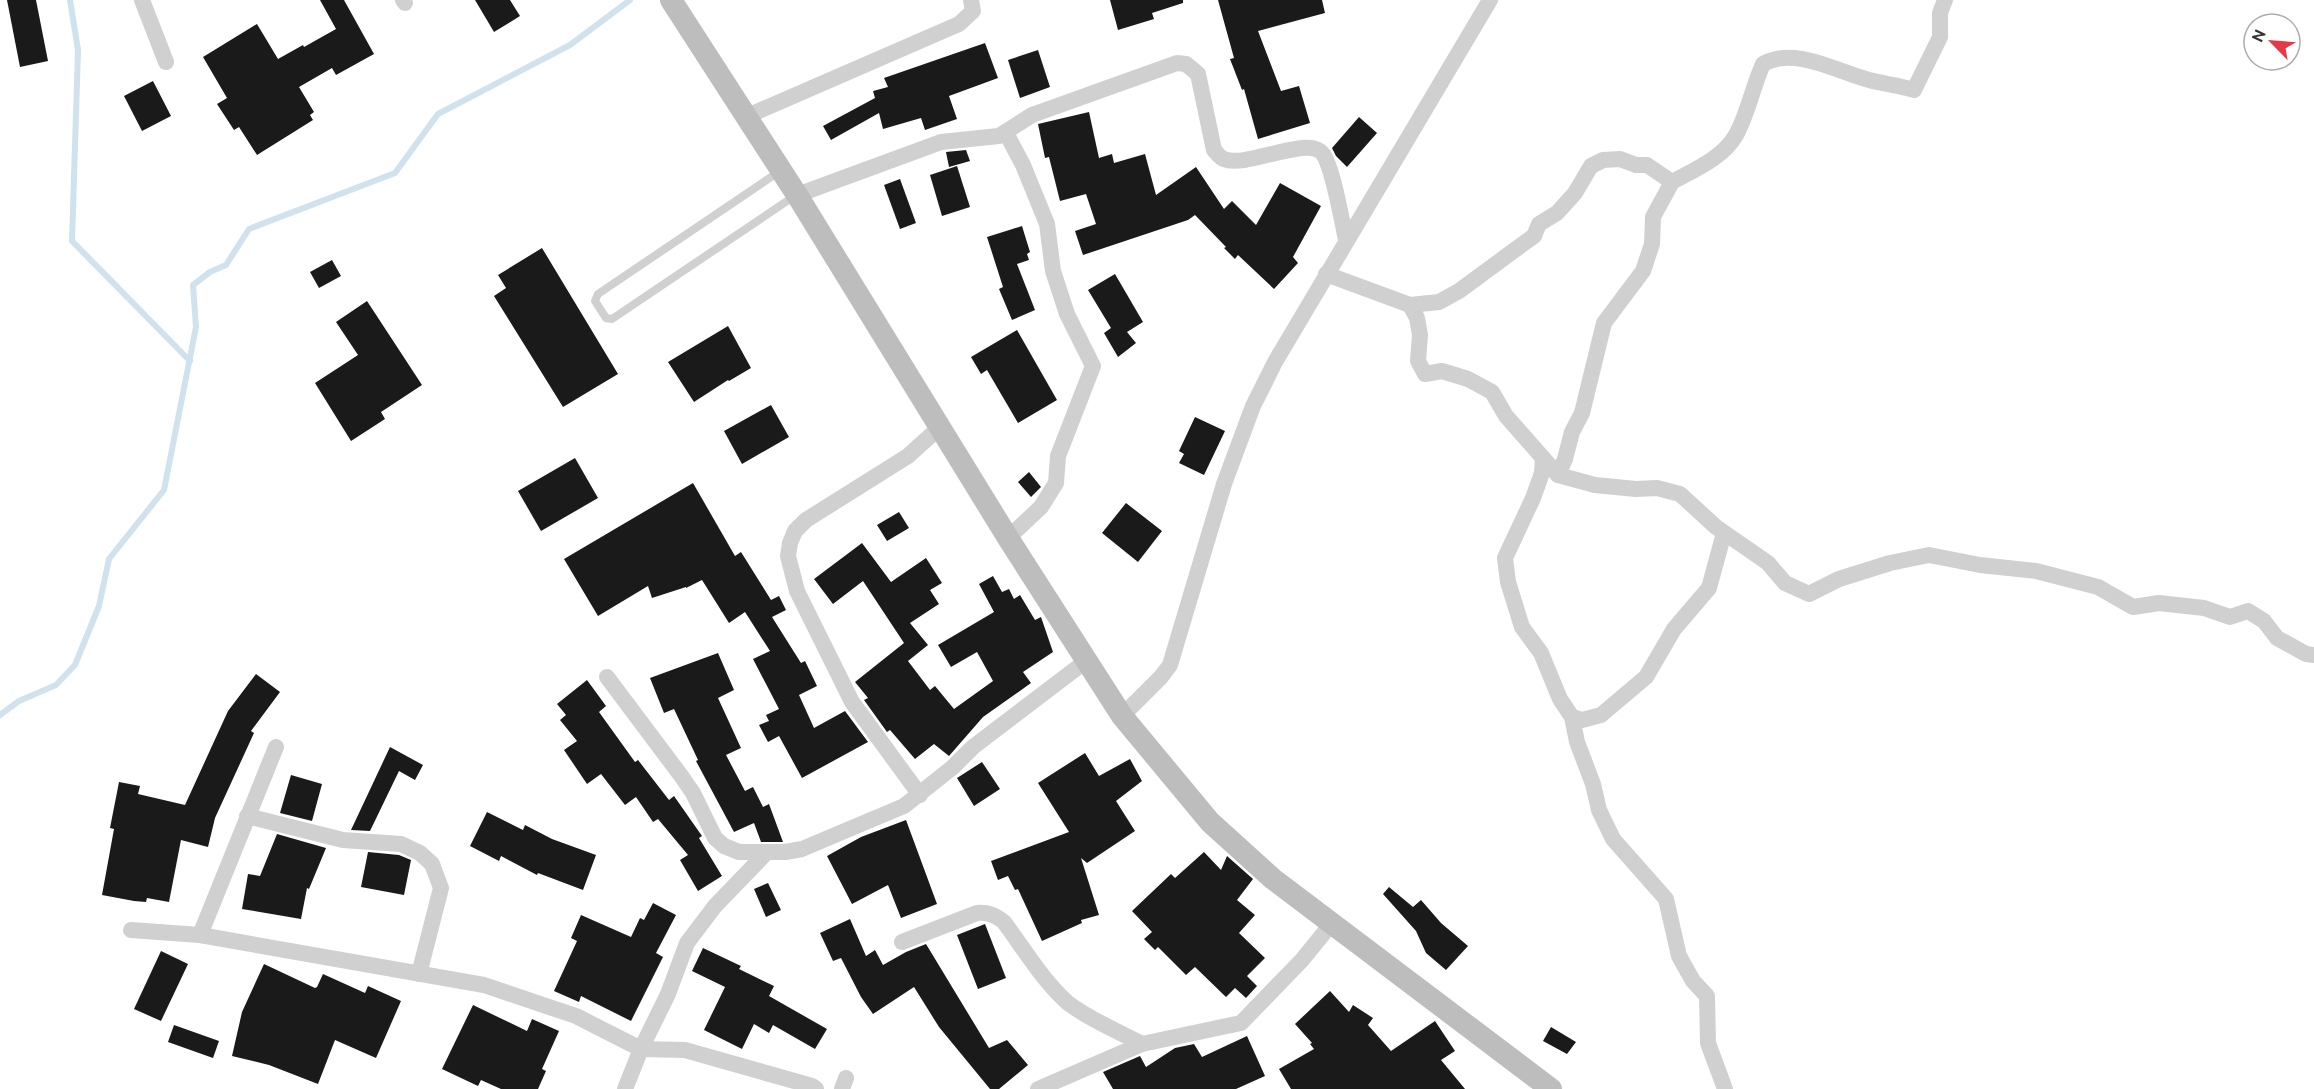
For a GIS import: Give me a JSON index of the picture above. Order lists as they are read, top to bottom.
{
  "north": "top left"
}
